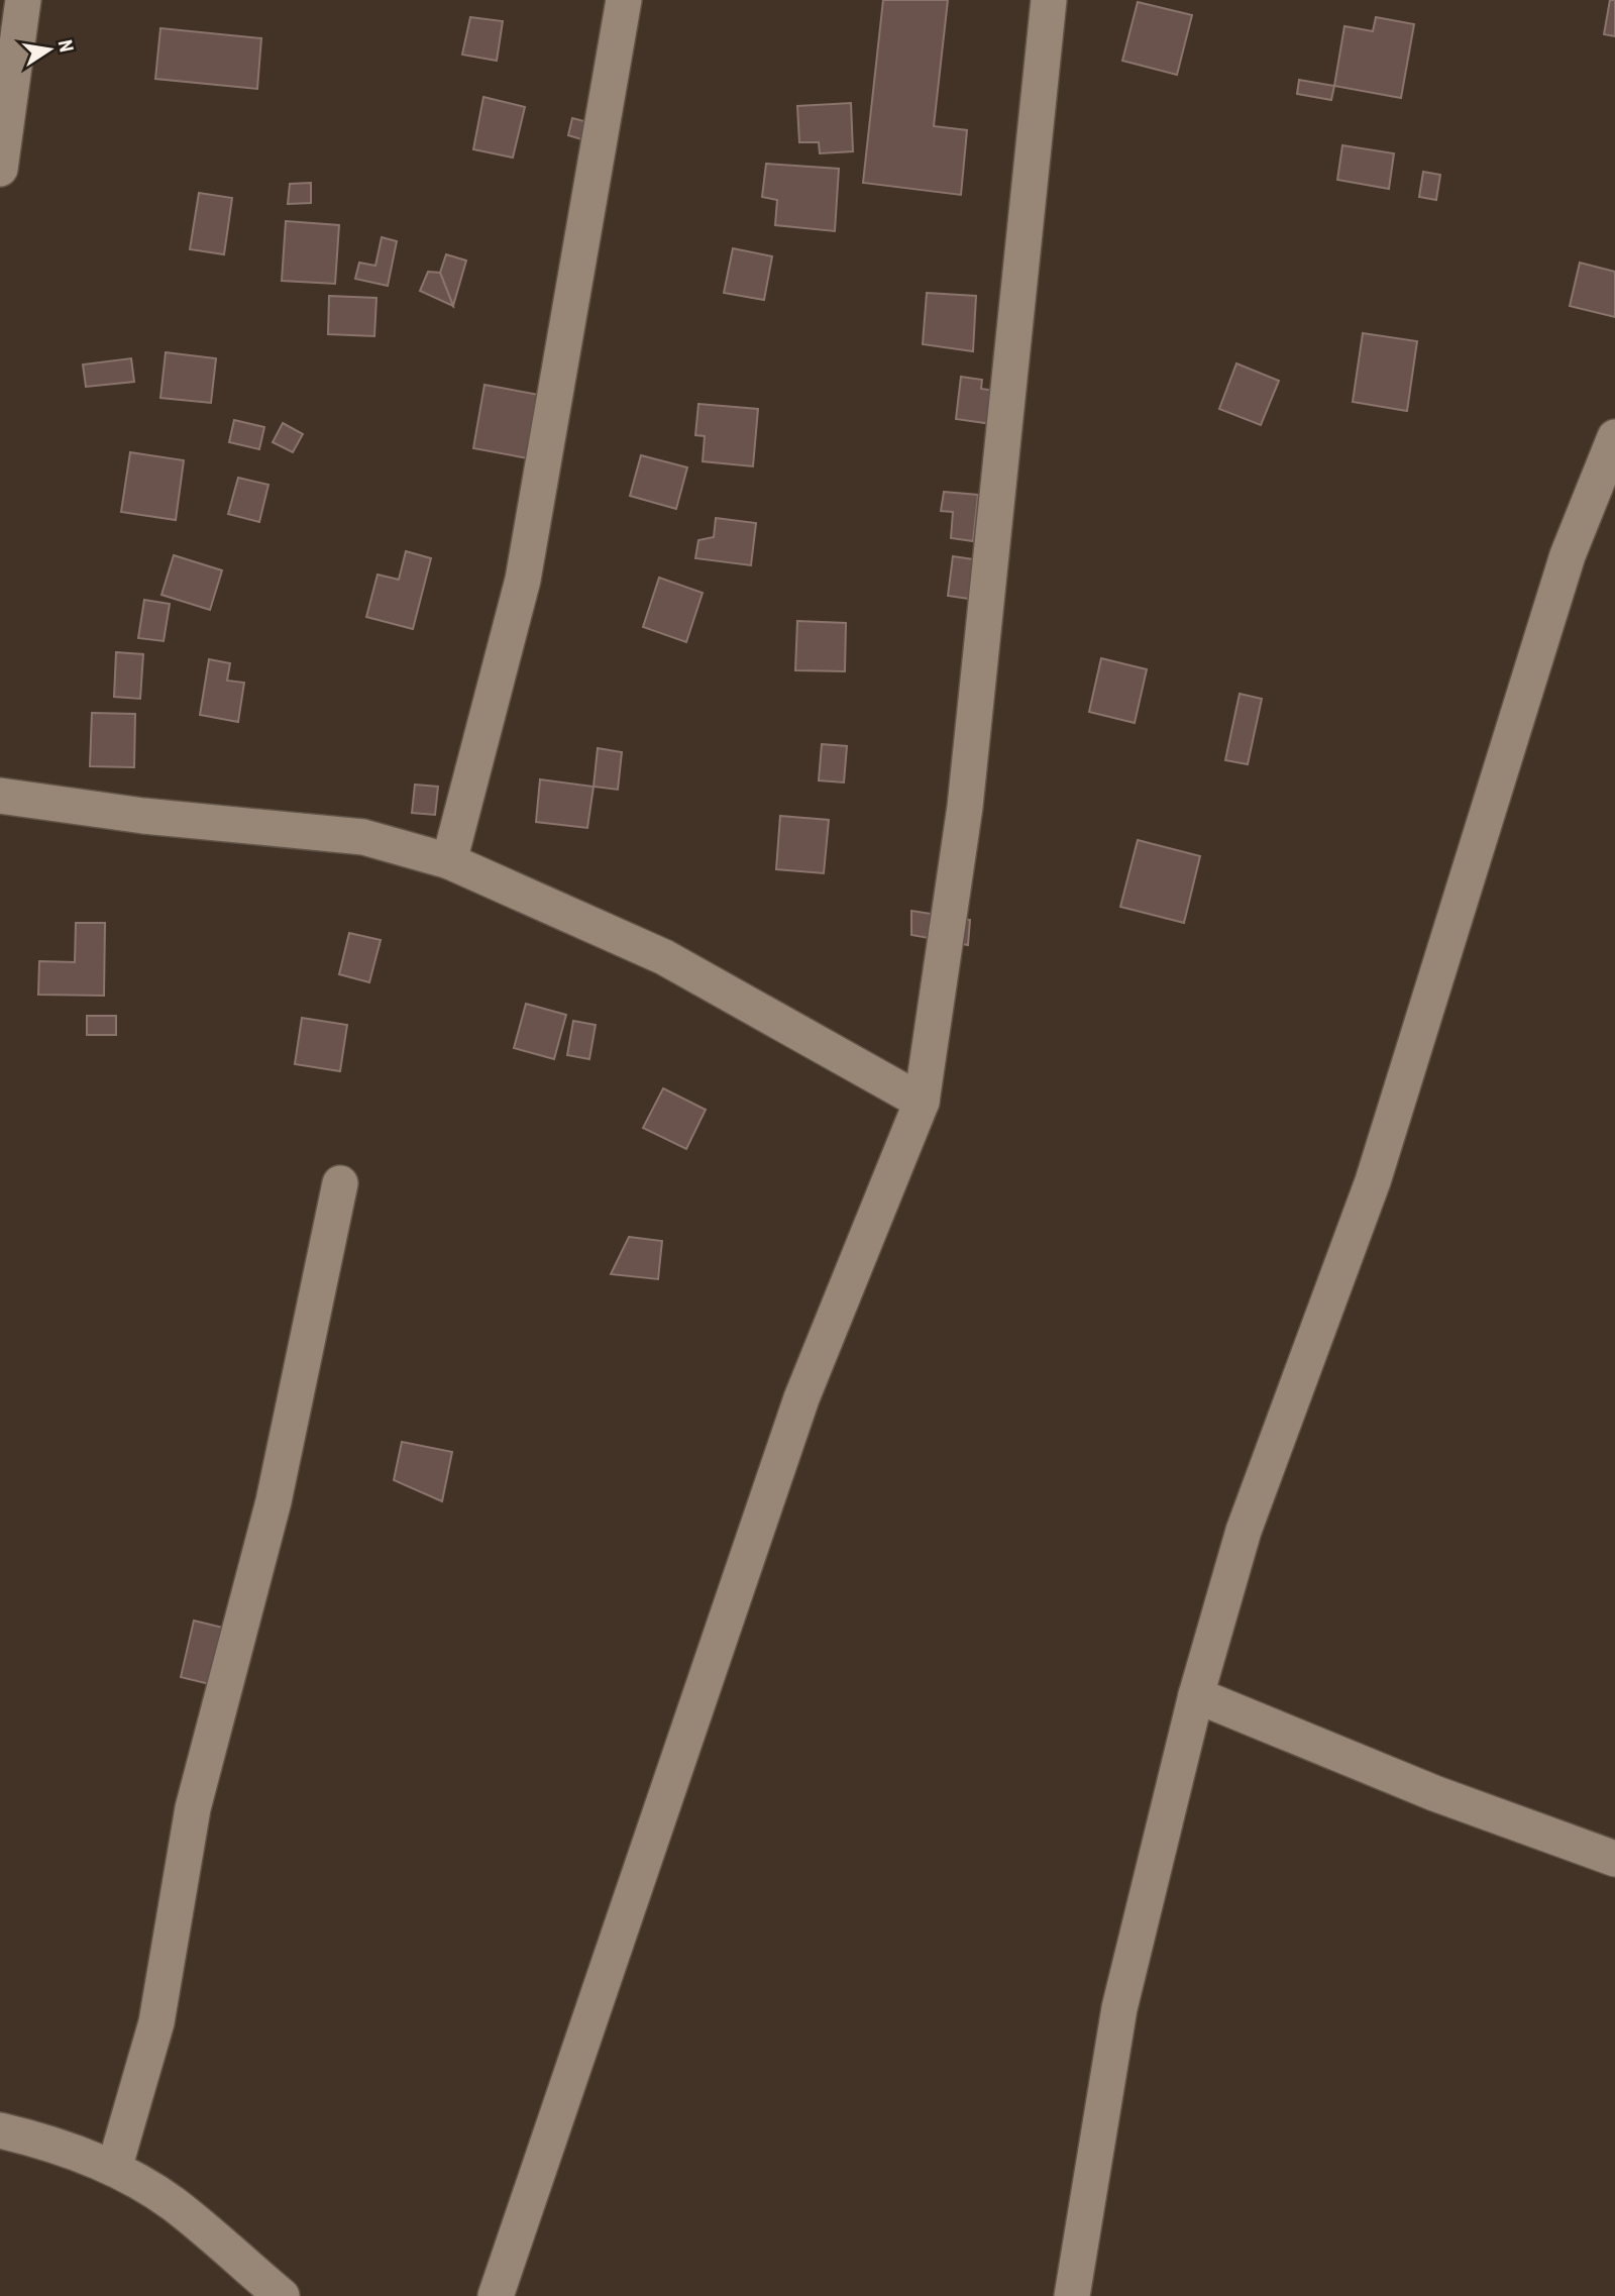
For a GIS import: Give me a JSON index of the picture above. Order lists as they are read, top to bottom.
{
  "north": "right"
}
